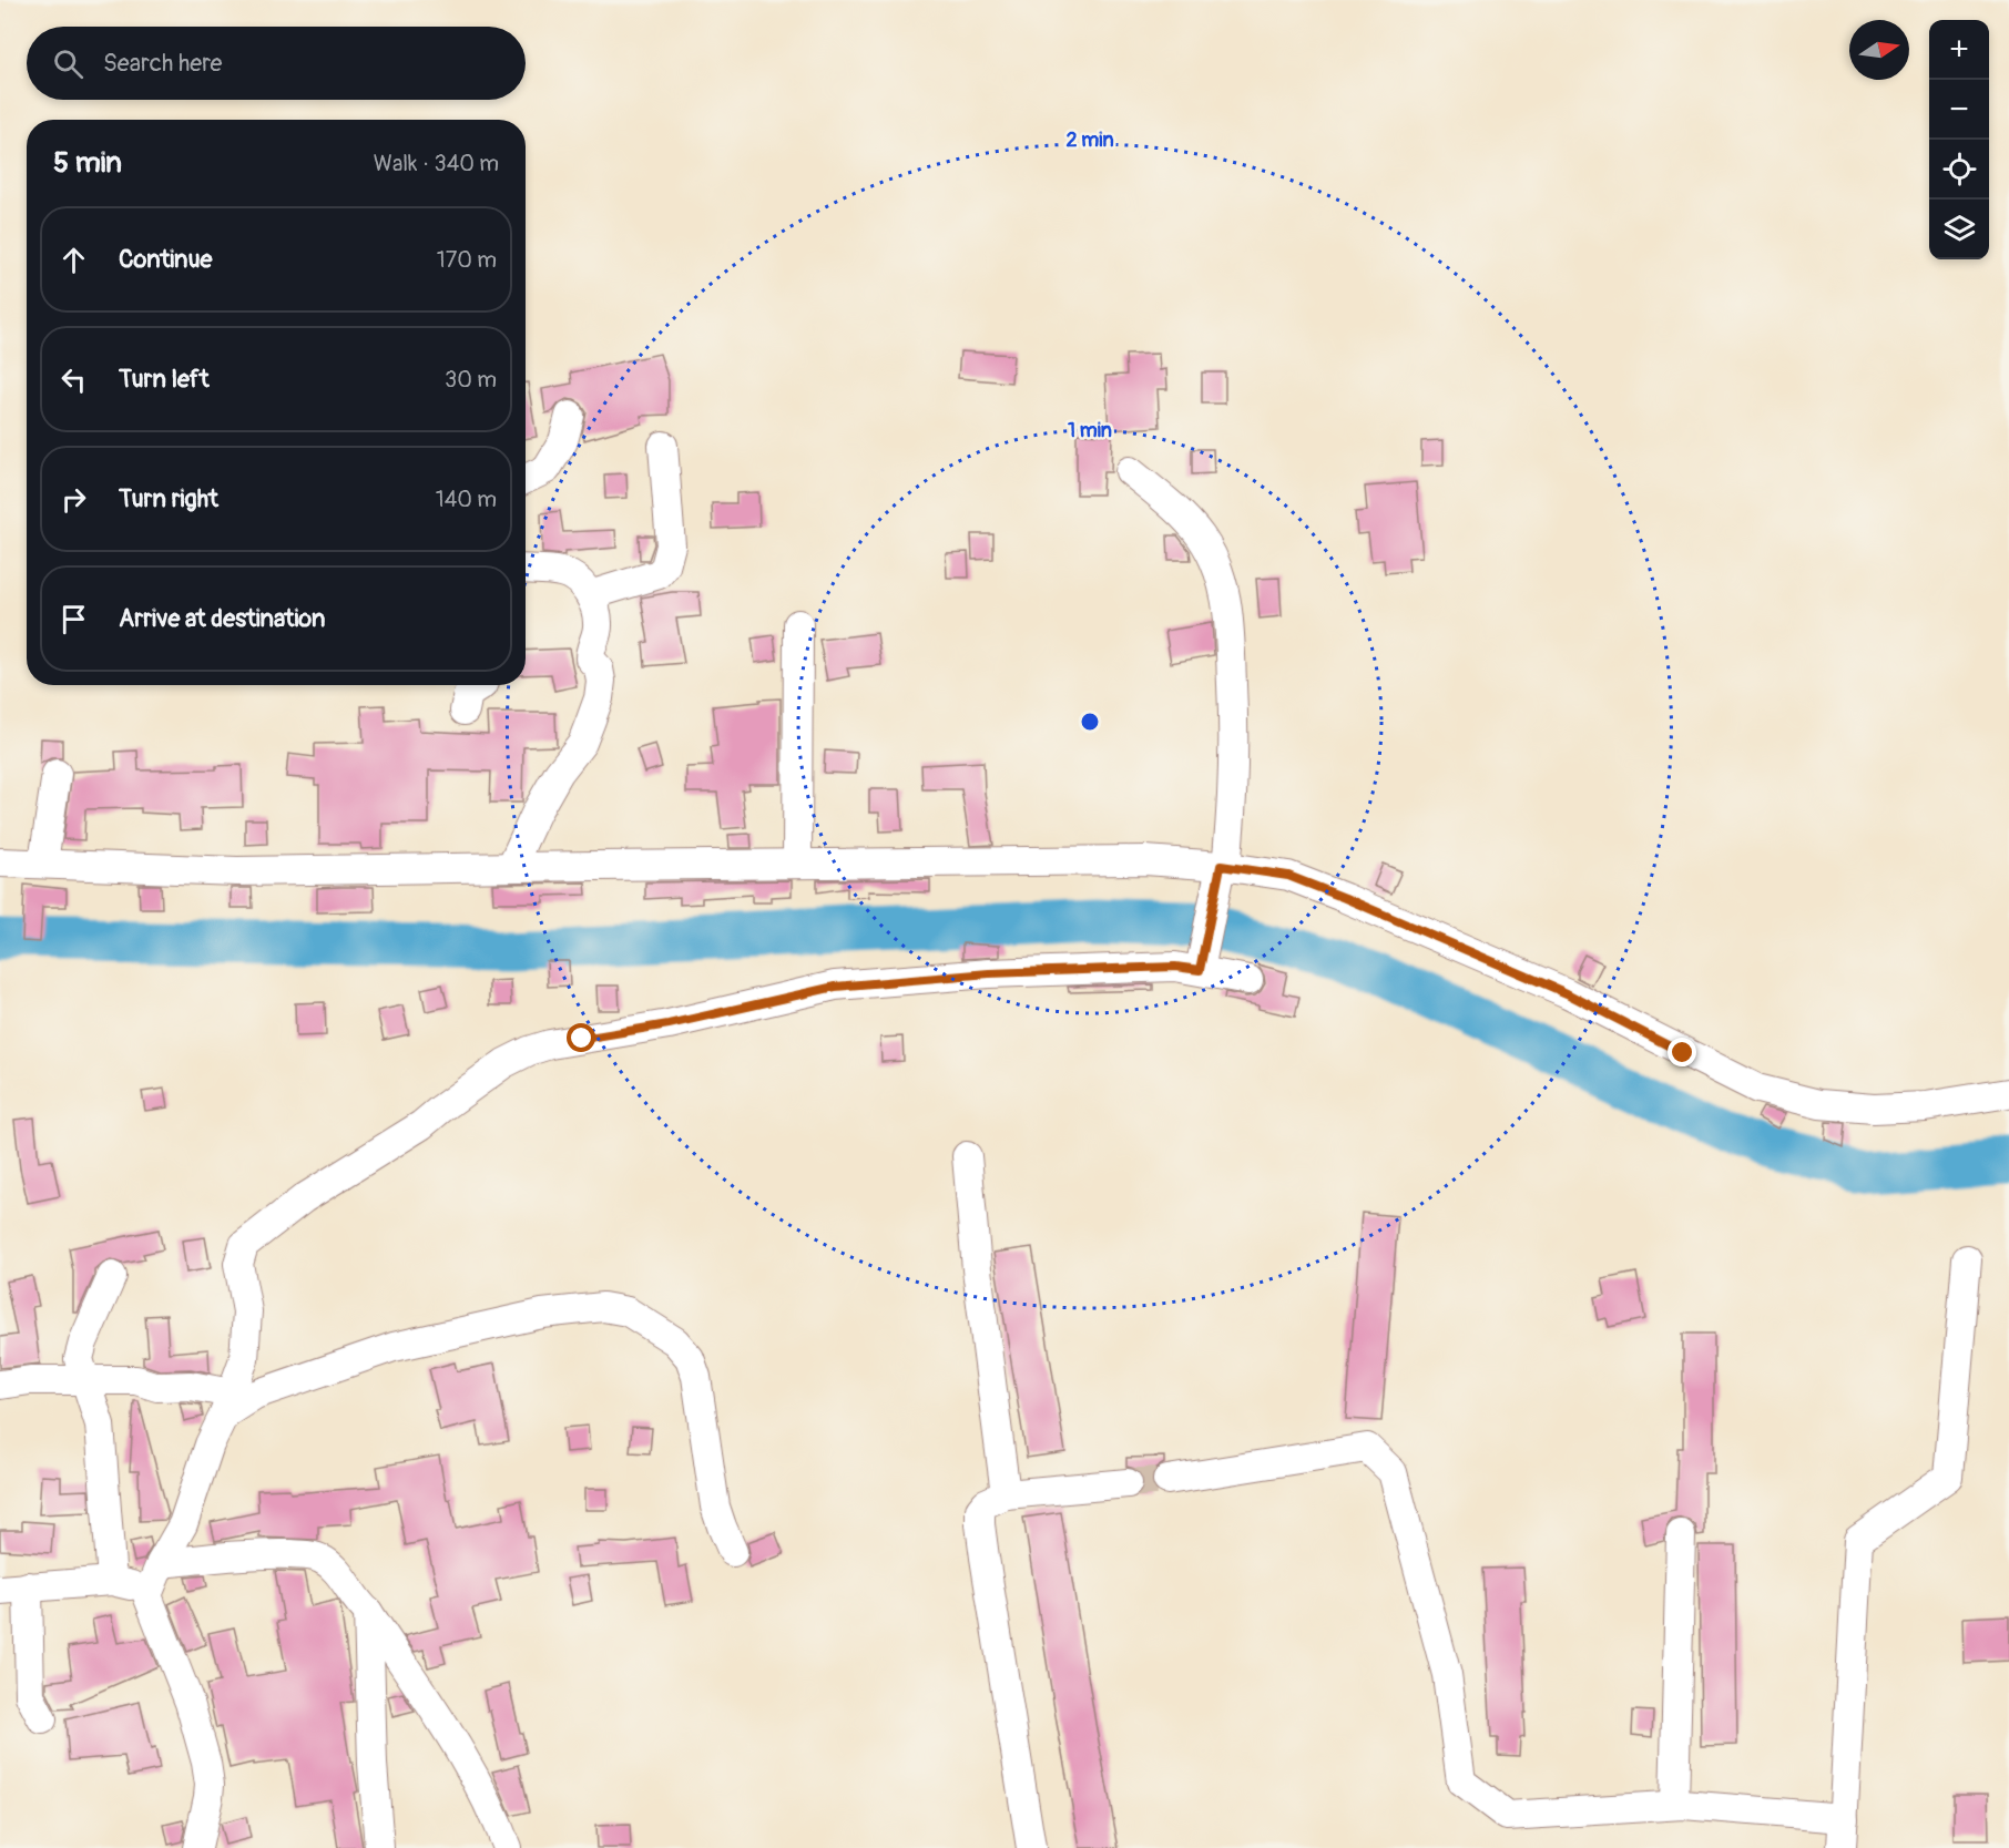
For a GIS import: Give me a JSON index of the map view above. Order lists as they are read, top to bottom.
{
  "north": "right",
  "page": {
    "map_buttons": ["+", "−"],
    "search": "Search here",
    "heading": ["5 min", "Walk · 340 m"],
    "list": [
      ["Continue", "170 m"],
      ["Turn left", "30 m"],
      ["Turn right", "140 m"],
      "Arrive at destination"
    ]
  },
  "rings": ["2 min", "1 min"]
}
